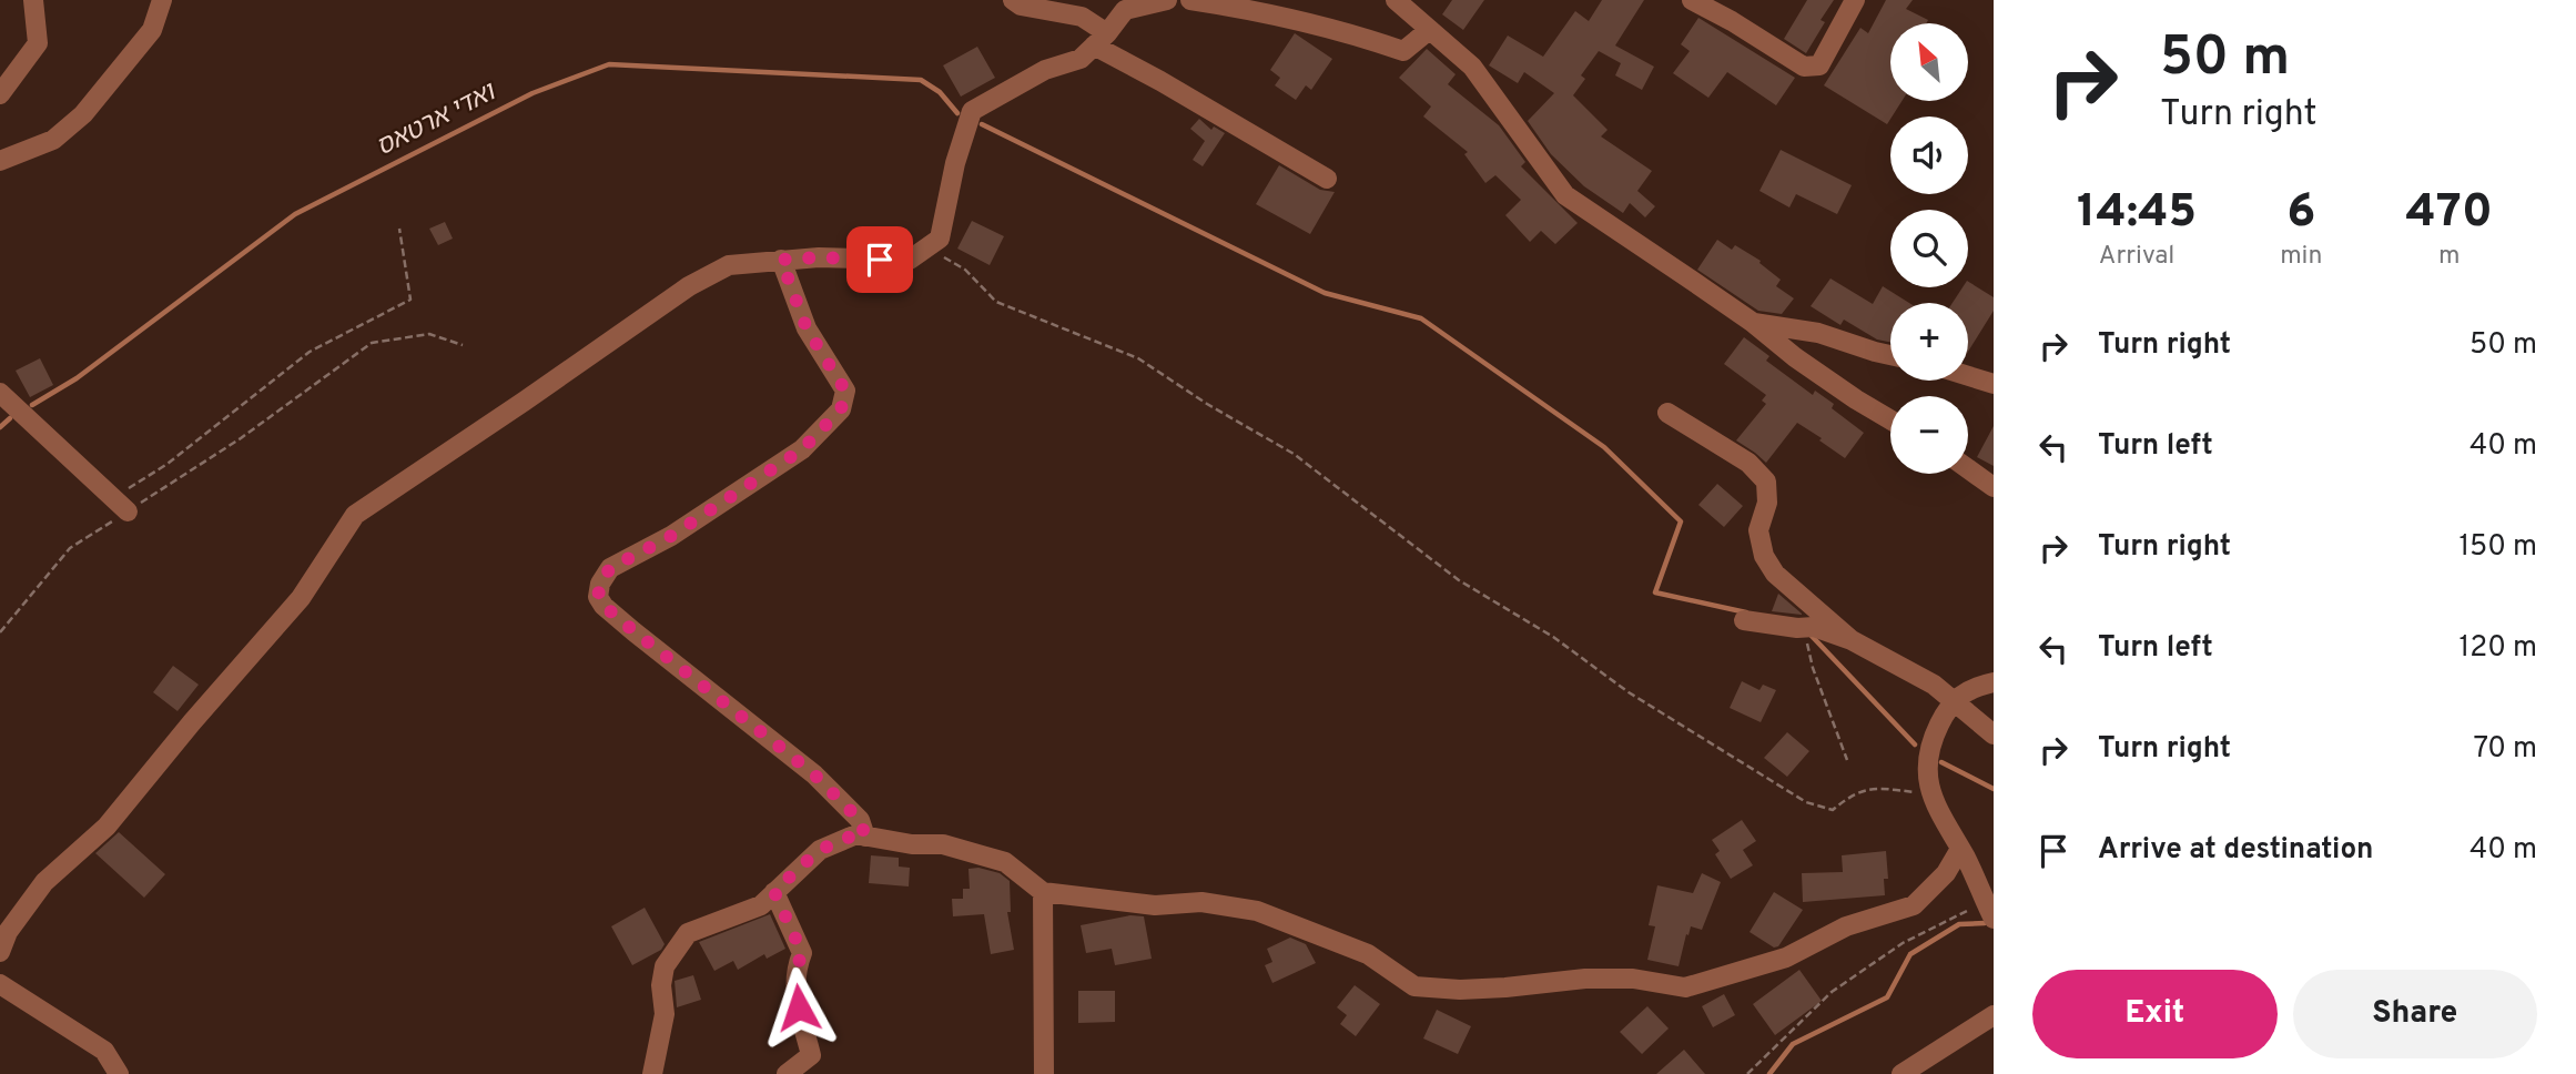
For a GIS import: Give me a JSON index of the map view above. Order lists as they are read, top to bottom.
{
  "water": ["ואדי ארטאס"],
  "north": "top left",
  "page": {
    "turn": ["50 m", "Turn right"],
    "map_buttons": ["+", "−"],
    "eta": [
      "14:45",
      "Arrival",
      "6",
      "min",
      "470",
      "m"
    ],
    "list": [
      {
        "name": "Turn right",
        "value": "50 m"
      },
      {
        "name": "Turn left",
        "value": "40 m"
      },
      {
        "name": "Turn right",
        "value": "150 m"
      },
      {
        "name": "Turn left",
        "value": "120 m"
      },
      {
        "name": "Turn right",
        "value": "70 m"
      },
      {
        "name": "Arrive at destination",
        "value": "40 m"
      }
    ],
    "buttons": ["Exit", "Share"]
  }
}
